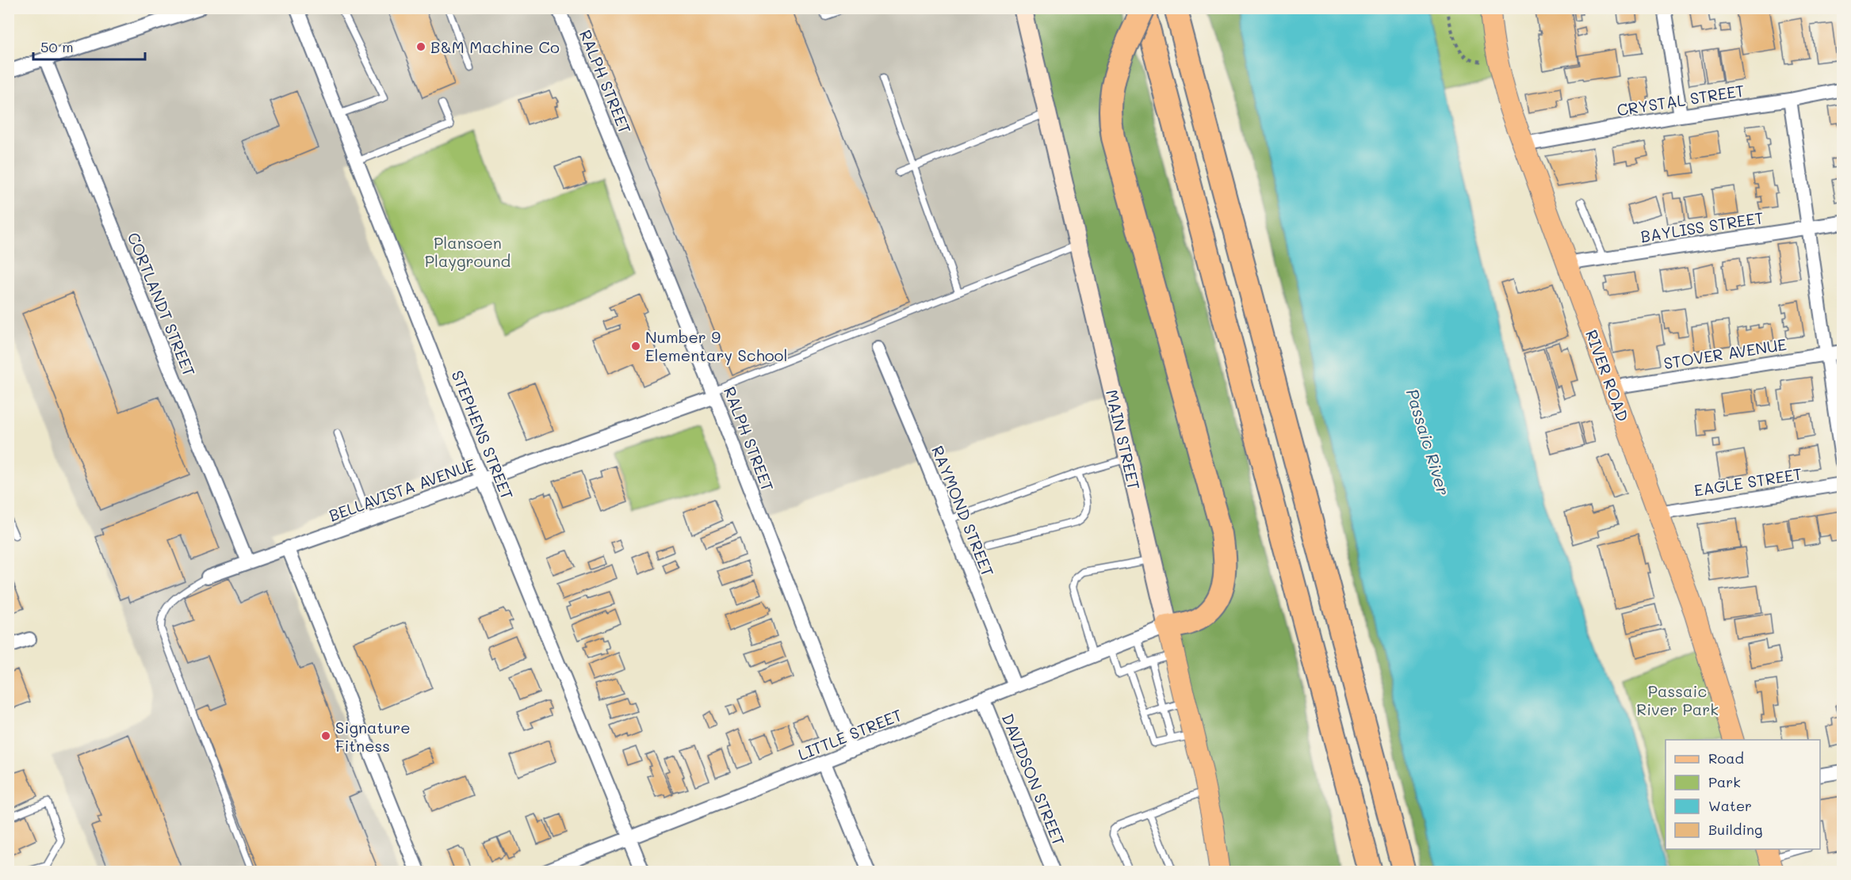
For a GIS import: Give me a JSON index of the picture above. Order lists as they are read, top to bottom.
{
  "streets": {
    "main road": ["RIVER ROAD", "MAIN STREET"],
    "street": [
      "RALPH STREET",
      "CRYSTAL STREET",
      "BAYLISS STREET",
      "CORTLANDT STREET",
      "STOVER AVENUE",
      "STEPHENS STREET",
      "EAGLE STREET",
      "BELLAVISTA AVENUE",
      "RAYMOND STREET",
      "LITTLE STREET",
      "DAVIDSON STREET"
    ]
  },
  "crossings": [
    ["RALPH STREET", "BELLAVISTA AVENUE"],
    ["RALPH STREET", "LITTLE STREET"],
    ["CRYSTAL STREET", "RIVER ROAD"],
    ["BAYLISS STREET", "RIVER ROAD"],
    ["CORTLANDT STREET", "BELLAVISTA AVENUE"],
    ["STOVER AVENUE", "RIVER ROAD"],
    ["RIVER ROAD", "EAGLE STREET"],
    ["STEPHENS STREET", "BELLAVISTA AVENUE"],
    ["STEPHENS STREET", "LITTLE STREET"],
    ["MAIN STREET", "LITTLE STREET"],
    ["RAYMOND STREET", "LITTLE STREET"],
    ["LITTLE STREET", "DAVIDSON STREET"]
  ],
  "water": ["Passaic River"],
  "parks": ["Plansoen Playground", "Passaic River Park"],
  "places": ["B&M Machine Co", "Number 9 Elementary School", "Signature Fitness"],
  "legend": [
    "Road",
    "Park",
    "Water",
    "Building"
  ],
  "scale_bar": "50 m"
}
